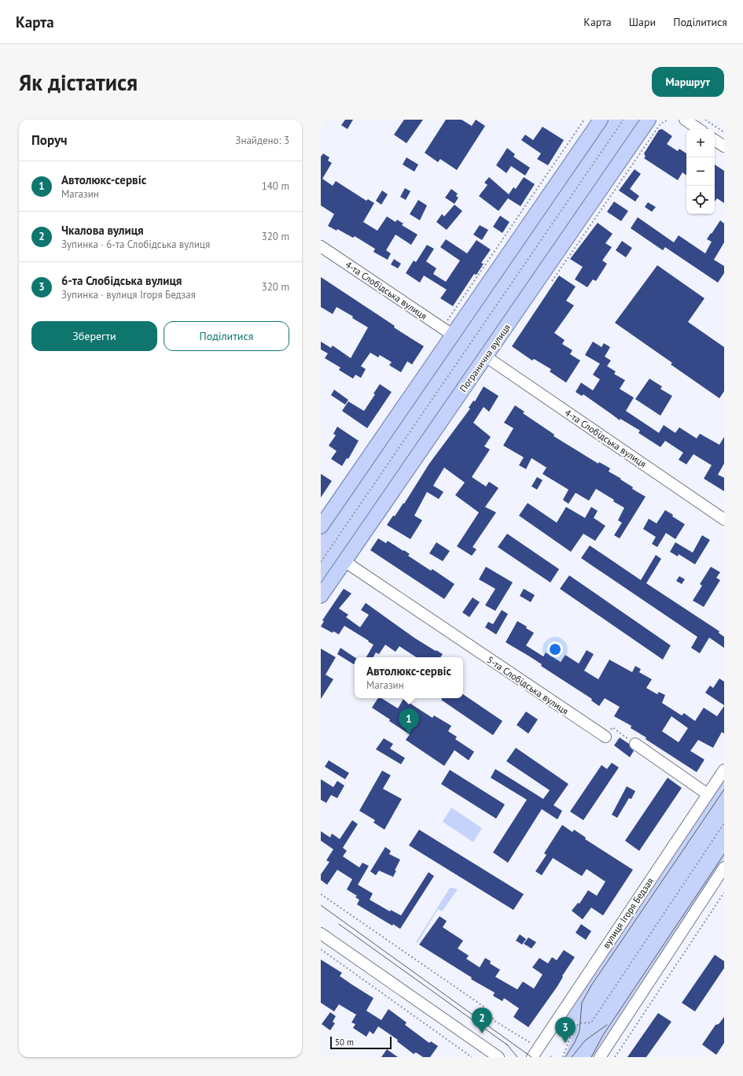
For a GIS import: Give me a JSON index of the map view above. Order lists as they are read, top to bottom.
{
  "streets": {
    "main road": ["Погранична вулиця"],
    "street": ["4-та Слобідська вулиця", "5-та Слобідська вулиця", "вулиця Ігоря Бедзая"]
  },
  "crossings": [
    ["4-та Слобідська вулиця", "Погранична вулиця"],
    ["Погранична вулиця", "5-та Слобідська вулиця"]
  ],
  "scale_bar": "50 m",
  "page": {
    "header": "Карта",
    "nav": ["Карта", "Шари", "Поділитися"],
    "buttons": [
      "Маршрут",
      ["Зберегти", "Поділитися"]
    ],
    "title": "Як дістатися",
    "heading": ["Поруч", "Знайдено: 3"],
    "map_buttons": ["+", "−"],
    "list": [
      {
        "mark": "1",
        "name": "Автолюкс-сервіс",
        "note": "Магазин",
        "value": "140 m"
      },
      {
        "mark": "2",
        "name": "Чкалова вулиця",
        "note": "Зупинка · 6-та Слобідська вулиця",
        "value": "320 m"
      },
      {
        "mark": "3",
        "name": "6-та Слобідська вулиця",
        "note": "Зупинка · вулиця Ігоря Бедзая",
        "value": "320 m"
      }
    ],
    "popup": ["Автолюкс-сервіс", "Магазин"],
    "pins": ["1", "2", "3"],
    "scale": "50 m"
  }
}
